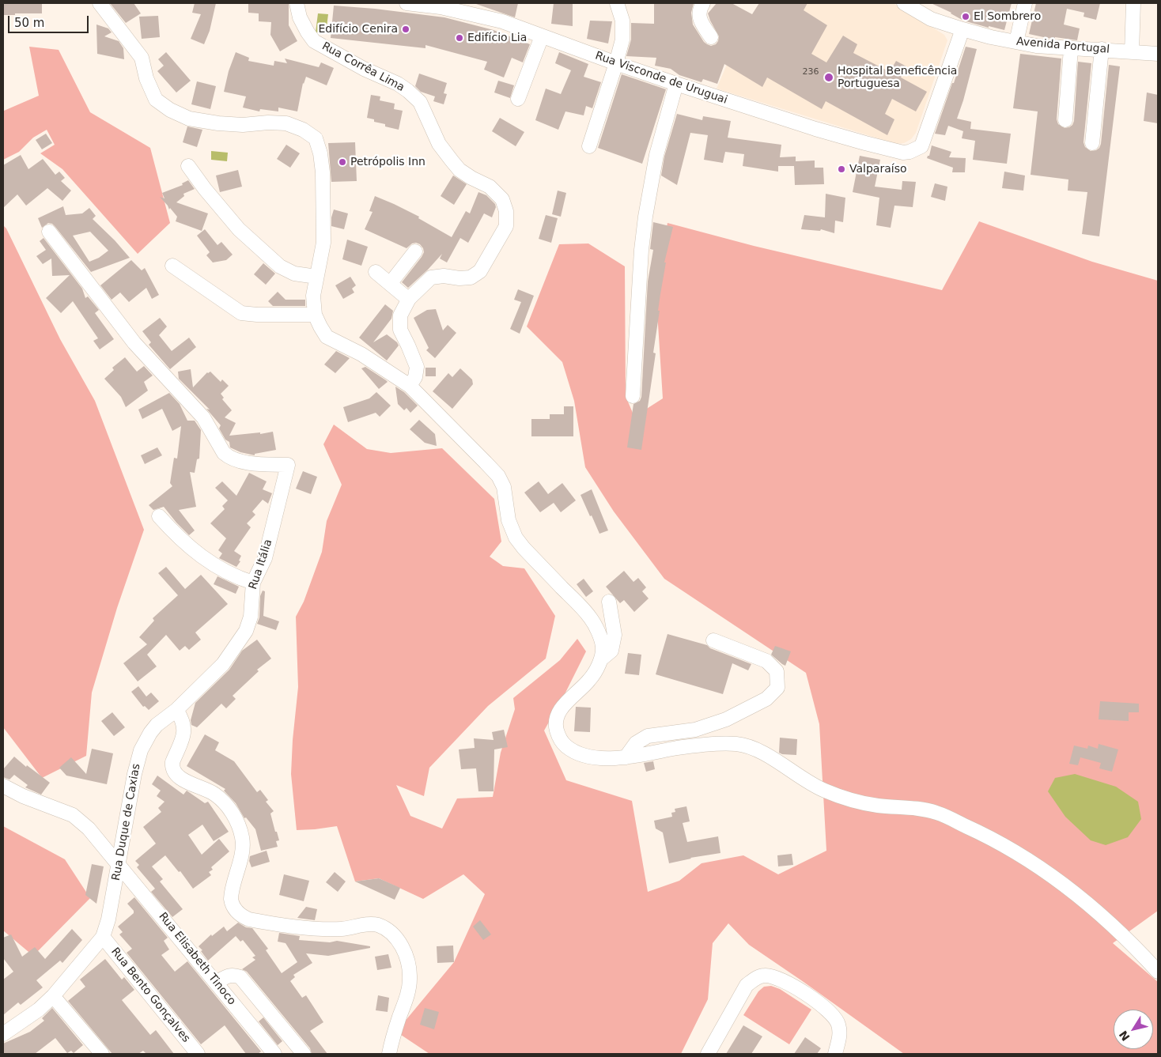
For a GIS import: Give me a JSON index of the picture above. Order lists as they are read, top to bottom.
{
  "streets": {
    "street": [
      "Avenida Portugal",
      "Rua Corrêa Lima",
      "Rua Visconde de Uruguai",
      "Rua Itália",
      "Rua Duque de Caxias",
      "Rua Elisabeth Tinoco",
      "Rua Bento Gonçalves"
    ]
  },
  "crossings": [
    ["Avenida Portugal", "Rua Visconde de Uruguai"],
    ["Rua Itália", "Rua Duque de Caxias"],
    ["Rua Duque de Caxias", "Rua Elisabeth Tinoco"],
    ["Rua Duque de Caxias", "Rua Bento Gonçalves"]
  ],
  "places": [
    "El Sombrero",
    "Edifício Cenira",
    "Edifício Lia",
    "Hospital Beneficência Portuguesa",
    "Petrópolis Inn",
    "Valparaíso"
  ],
  "house_numbers": ["236"],
  "scale_bar": "50 m",
  "north": "bottom left"
}
